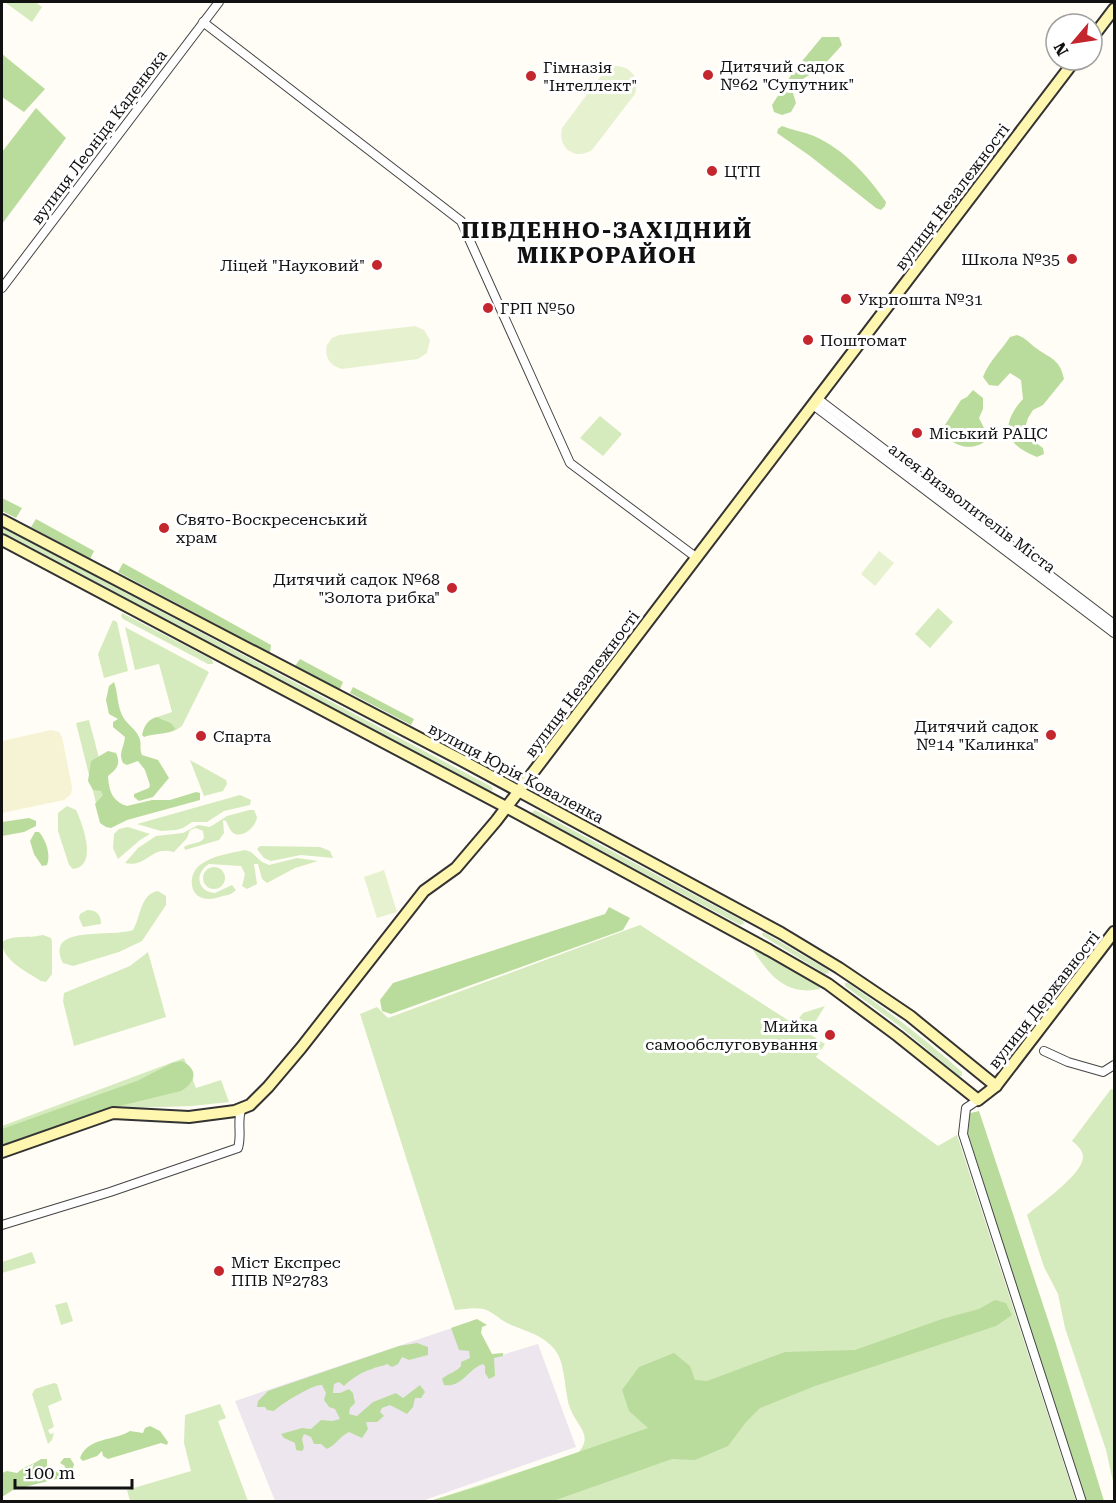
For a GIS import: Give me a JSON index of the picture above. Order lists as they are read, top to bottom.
{
  "streets": {
    "main road": ["вулиця Незалежності", "вулиця Юрія Коваленка", "вулиця Державності"],
    "street": ["вулиця Леоніда Каденюка", "алея Визволителів Міста"]
  },
  "crossings": [
    ["вулиця Незалежності", "алея Визволителів Міста"],
    ["вулиця Незалежності", "вулиця Юрія Коваленка"],
    ["вулиця Юрія Коваленка", "вулиця Державності"]
  ],
  "districts": ["ПІВДЕННО-ЗАХІДНИЙ МІКРОРАЙОН"],
  "places": [
    "Дитячий садок №62 \"Супутник\"",
    "Гімназія \"Інтеллект\"",
    "ЦТП",
    "Школа №35",
    "Ліцей \"Науковий\"",
    "Укрпошта №31",
    "ГРП №50",
    "Поштомат",
    "Міський РАЦС",
    "Свято-Воскресенський храм",
    "Дитячий садок №68 \"Золота рибка\"",
    "Дитячий садок №14 \"Калинка\"",
    "Спарта",
    "Мийка самообслуговування",
    "Міст Експрес ППВ №2783"
  ],
  "scale_bar": "100 m",
  "north": "bottom left"
}
